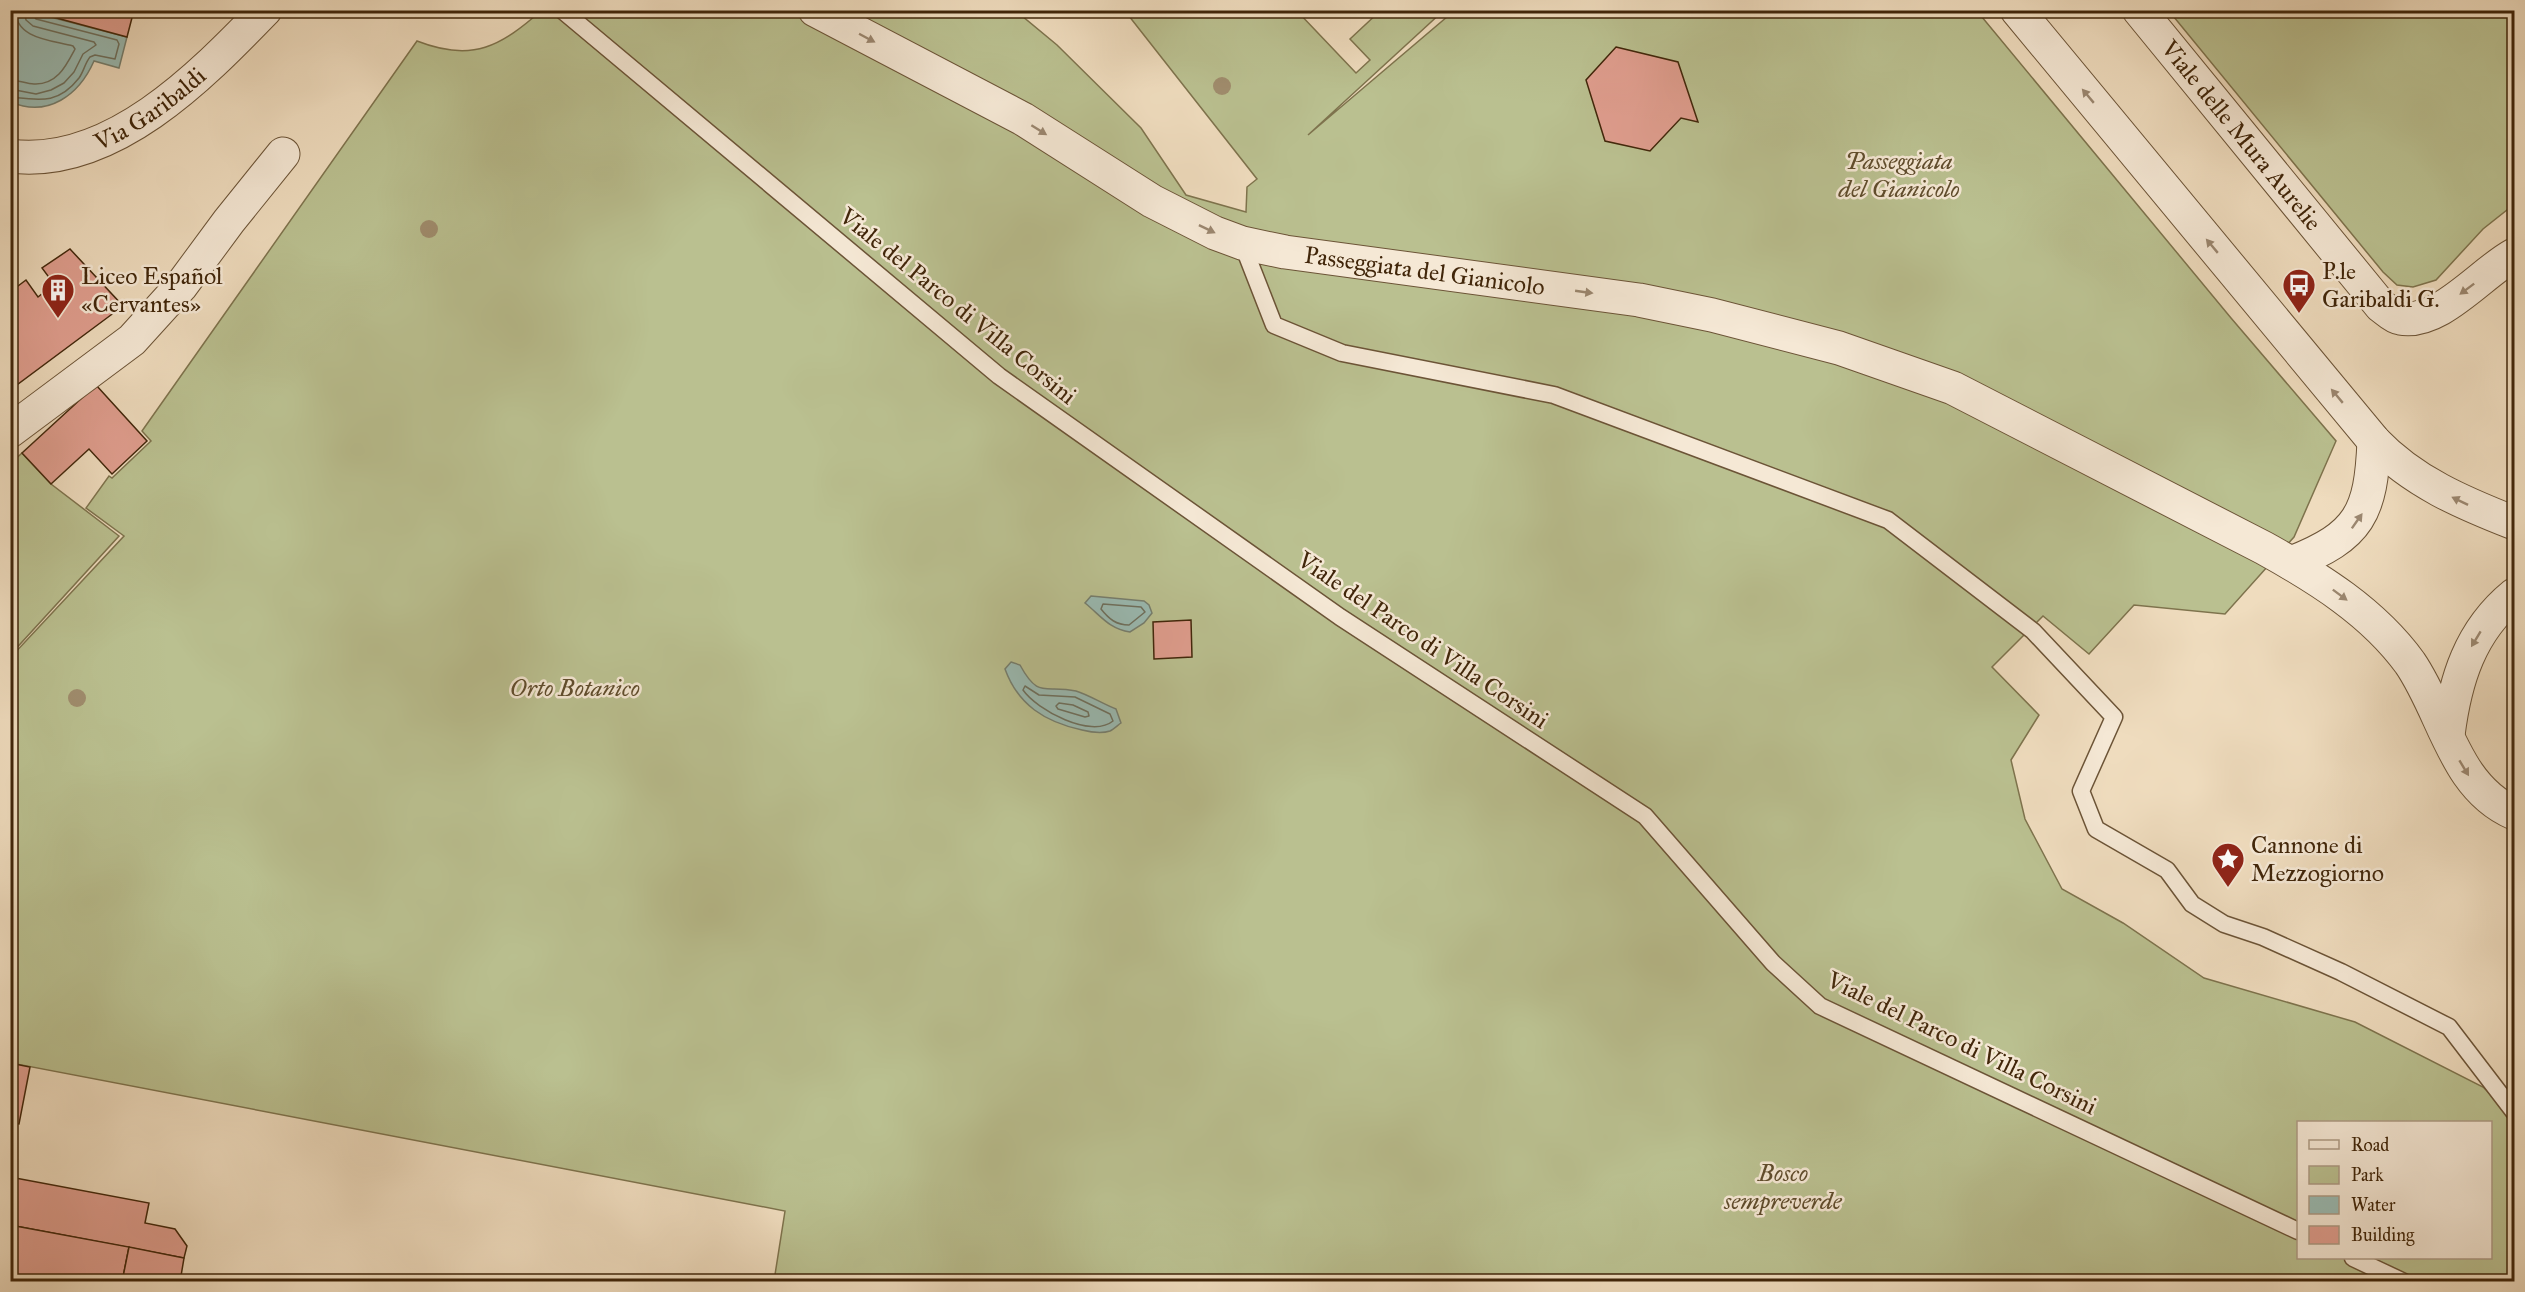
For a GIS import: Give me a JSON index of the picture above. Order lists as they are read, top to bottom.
{
  "streets": {
    "street": ["Via Garibaldi", "Viale delle Mura Aurelie", "Passeggiata del Gianicolo"],
    "lane": ["Viale del Parco di Villa Corsini"]
  },
  "one_way": ["Passeggiata del Gianicolo"],
  "parks": ["Passeggiata del Gianicolo", "Orto Botanico", "Bosco sempreverde"],
  "places": {
    "bus stop": ["P.le Garibaldi G."],
    "building": ["Liceo Español «Cervantes»"],
    "place": ["Cannone di Mezzogiorno"]
  },
  "legend": [
    "Road",
    "Park",
    "Water",
    "Building"
  ]
}
